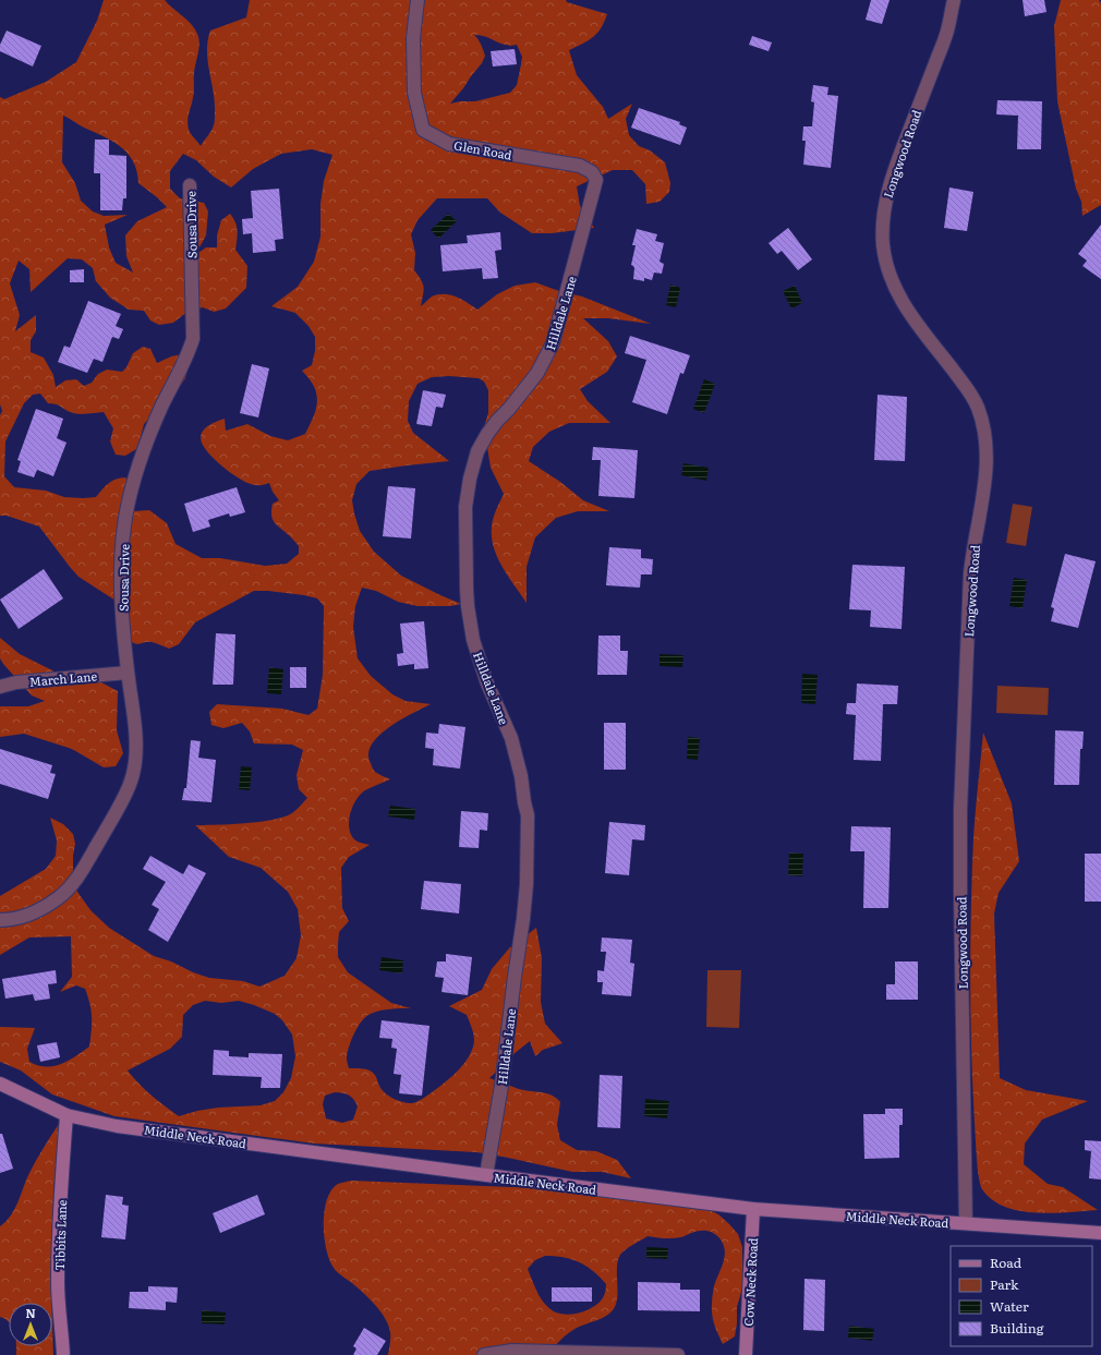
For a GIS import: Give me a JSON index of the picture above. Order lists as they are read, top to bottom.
{
  "streets": {
    "main road": ["Middle Neck Road", "Tibbits Lane", "Cow Neck Road"],
    "street": [
      "Glen Road",
      "Longwood Road",
      "Sousa Drive",
      "Hilldale Lane",
      "March Lane"
    ]
  },
  "crossings": [
    ["Glen Road", "Hilldale Lane"],
    ["Longwood Road", "Middle Neck Road"],
    ["Sousa Drive", "March Lane"],
    ["Hilldale Lane", "Middle Neck Road"],
    ["Middle Neck Road", "Tibbits Lane"],
    ["Middle Neck Road", "Cow Neck Road"]
  ],
  "legend": [
    "Road",
    "Park",
    "Water",
    "Building"
  ],
  "north": "top"
}
